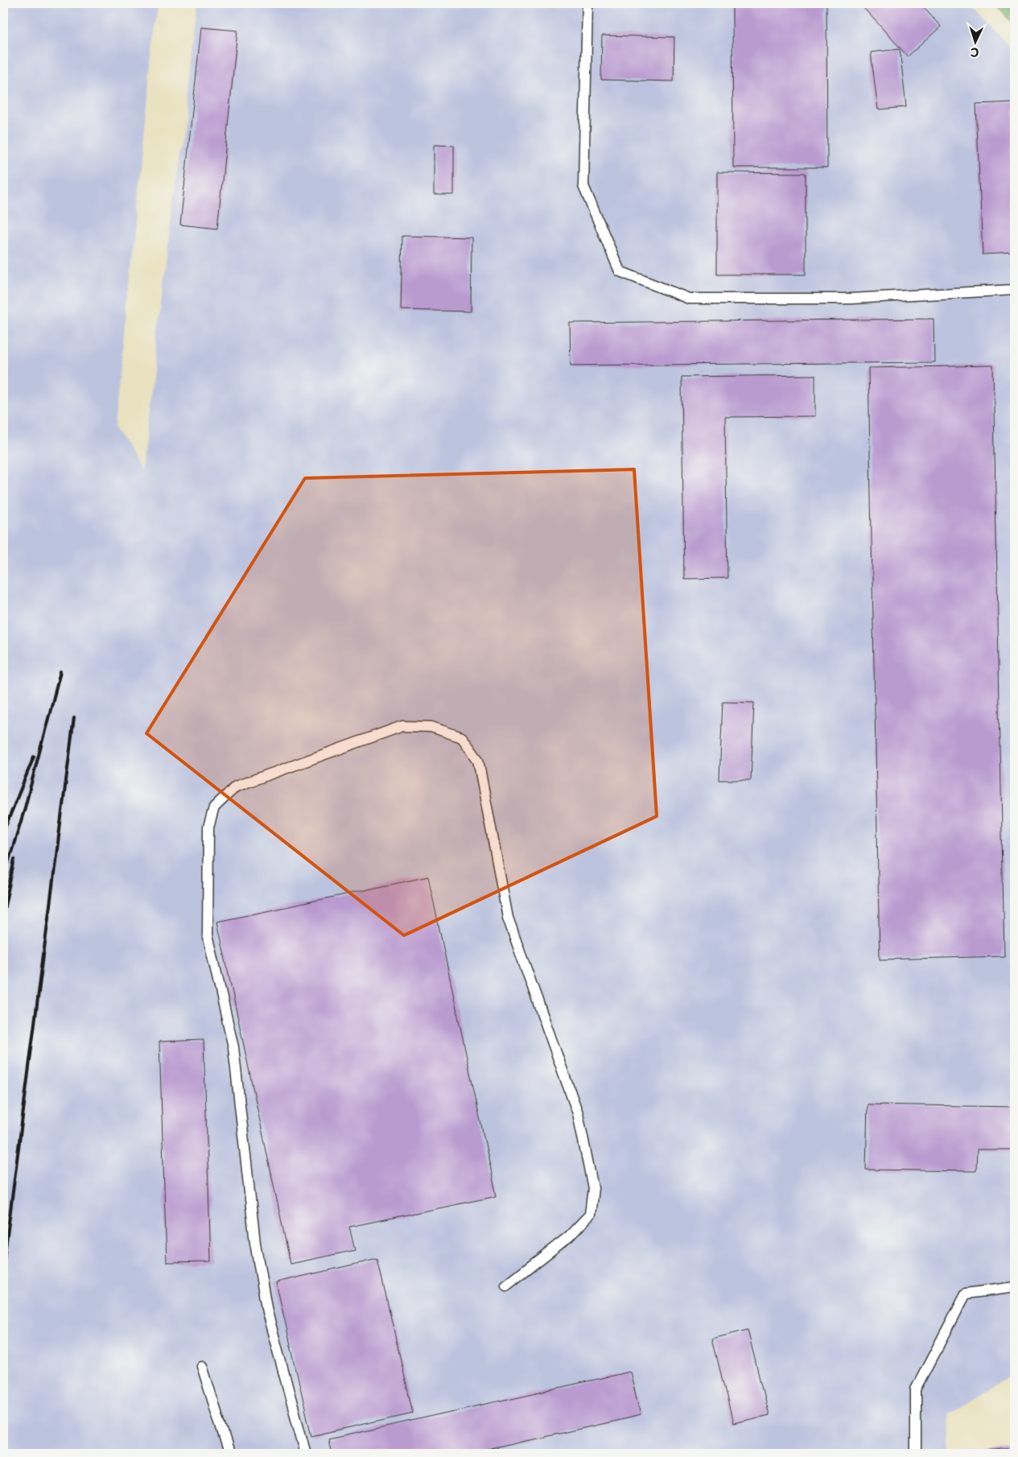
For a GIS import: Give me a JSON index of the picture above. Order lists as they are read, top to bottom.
{
  "north": "bottom"
}
